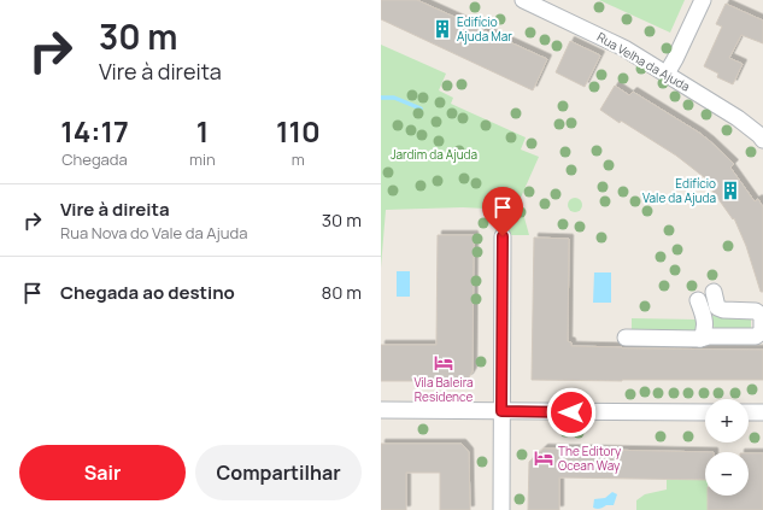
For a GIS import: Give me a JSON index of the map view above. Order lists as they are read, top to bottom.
{
  "streets": {
    "street": ["Rua Velha da Ajuda"]
  },
  "parks": ["Jardim da Ajuda"],
  "places": {
    "building": ["Edifício Ajuda Mar", "Edifício Vale da Ajuda"],
    "hotel": ["Vila Baleira Residence", "The Editory Ocean Way"]
  },
  "page": {
    "turn": ["30 m", "Vire à direita"],
    "eta": [
      "14:17",
      "Chegada",
      "1",
      "min",
      "110",
      "m"
    ],
    "list": [
      {
        "name": "Vire à direita",
        "note": "Rua Nova do Vale da Ajuda",
        "value": "30 m"
      },
      {
        "name": "Chegada ao destino",
        "value": "80 m"
      }
    ],
    "map_buttons": ["+", "−"],
    "buttons": ["Sair", "Compartilhar"]
  }
}
